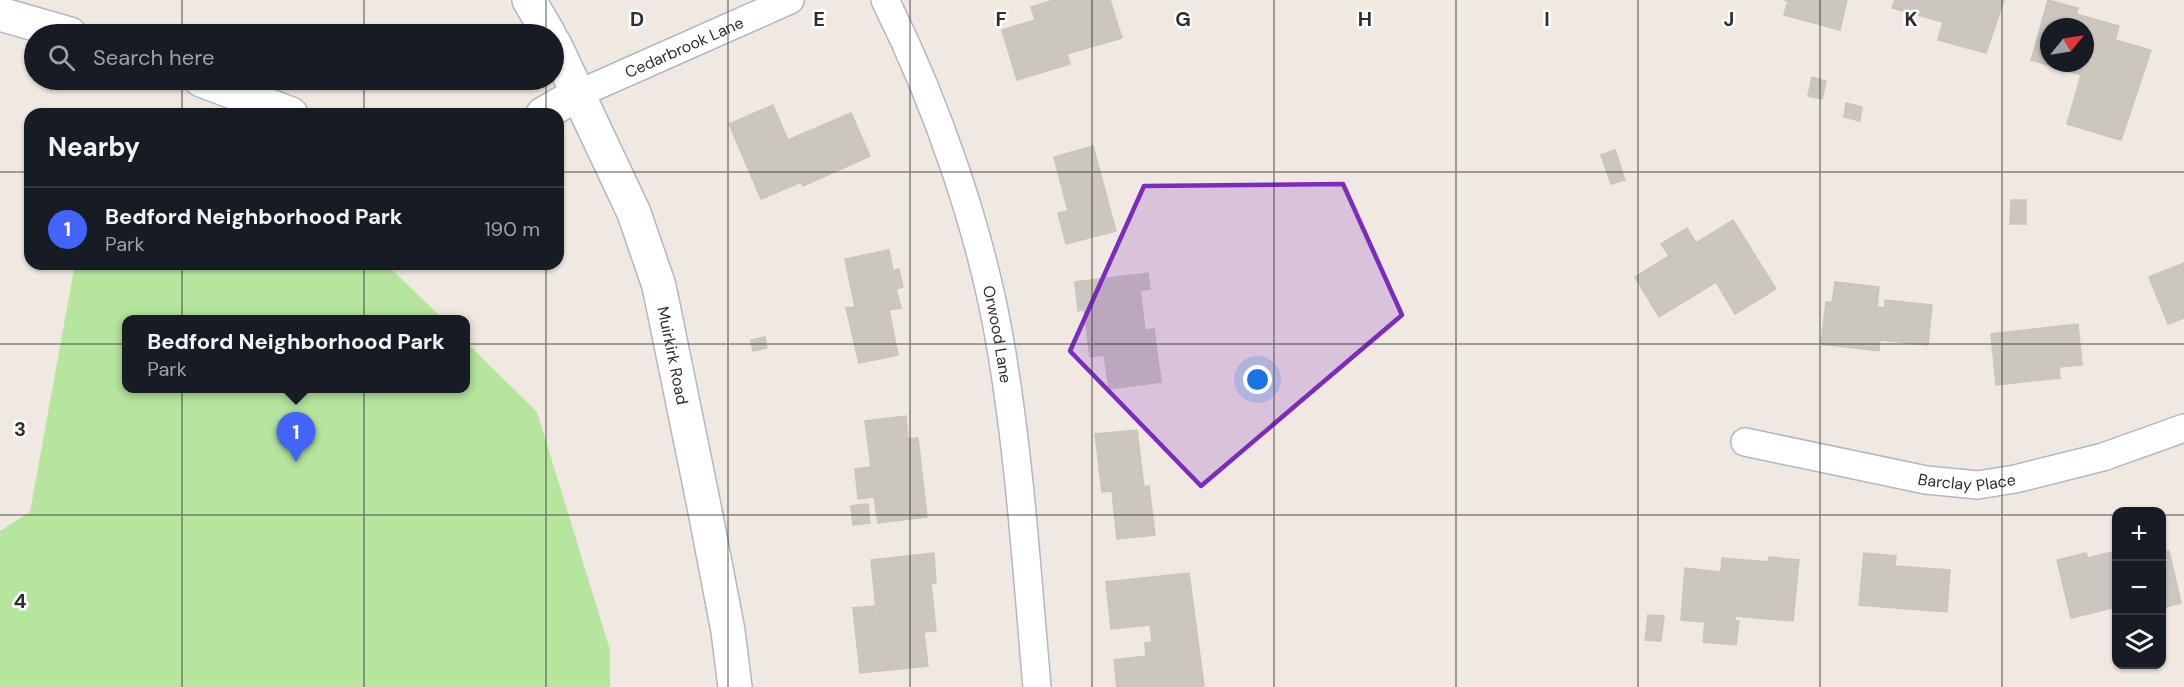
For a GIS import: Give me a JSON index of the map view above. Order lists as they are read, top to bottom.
{
  "streets": {
    "main road": ["Muirkirk Road"],
    "street": ["Cedarbrook Lane", "Orwood Lane", "Barclay Place"]
  },
  "crossings": [
    ["Cedarbrook Lane", "Muirkirk Road"]
  ],
  "north": "top right",
  "page": {
    "search": "Search here",
    "heading": "Nearby",
    "list": [
      {
        "mark": "1",
        "name": "Bedford Neighborhood Park",
        "note": "Park",
        "value": "190 m"
      }
    ],
    "popup": ["Bedford Neighborhood Park", "Park"],
    "pins": "1",
    "map_buttons": ["+", "−"]
  },
  "grid": {
    "columns": [
      "D",
      "E",
      "F",
      "G",
      "H",
      "I",
      "J",
      "K"
    ],
    "rows": ["3", "4"]
  }
}
